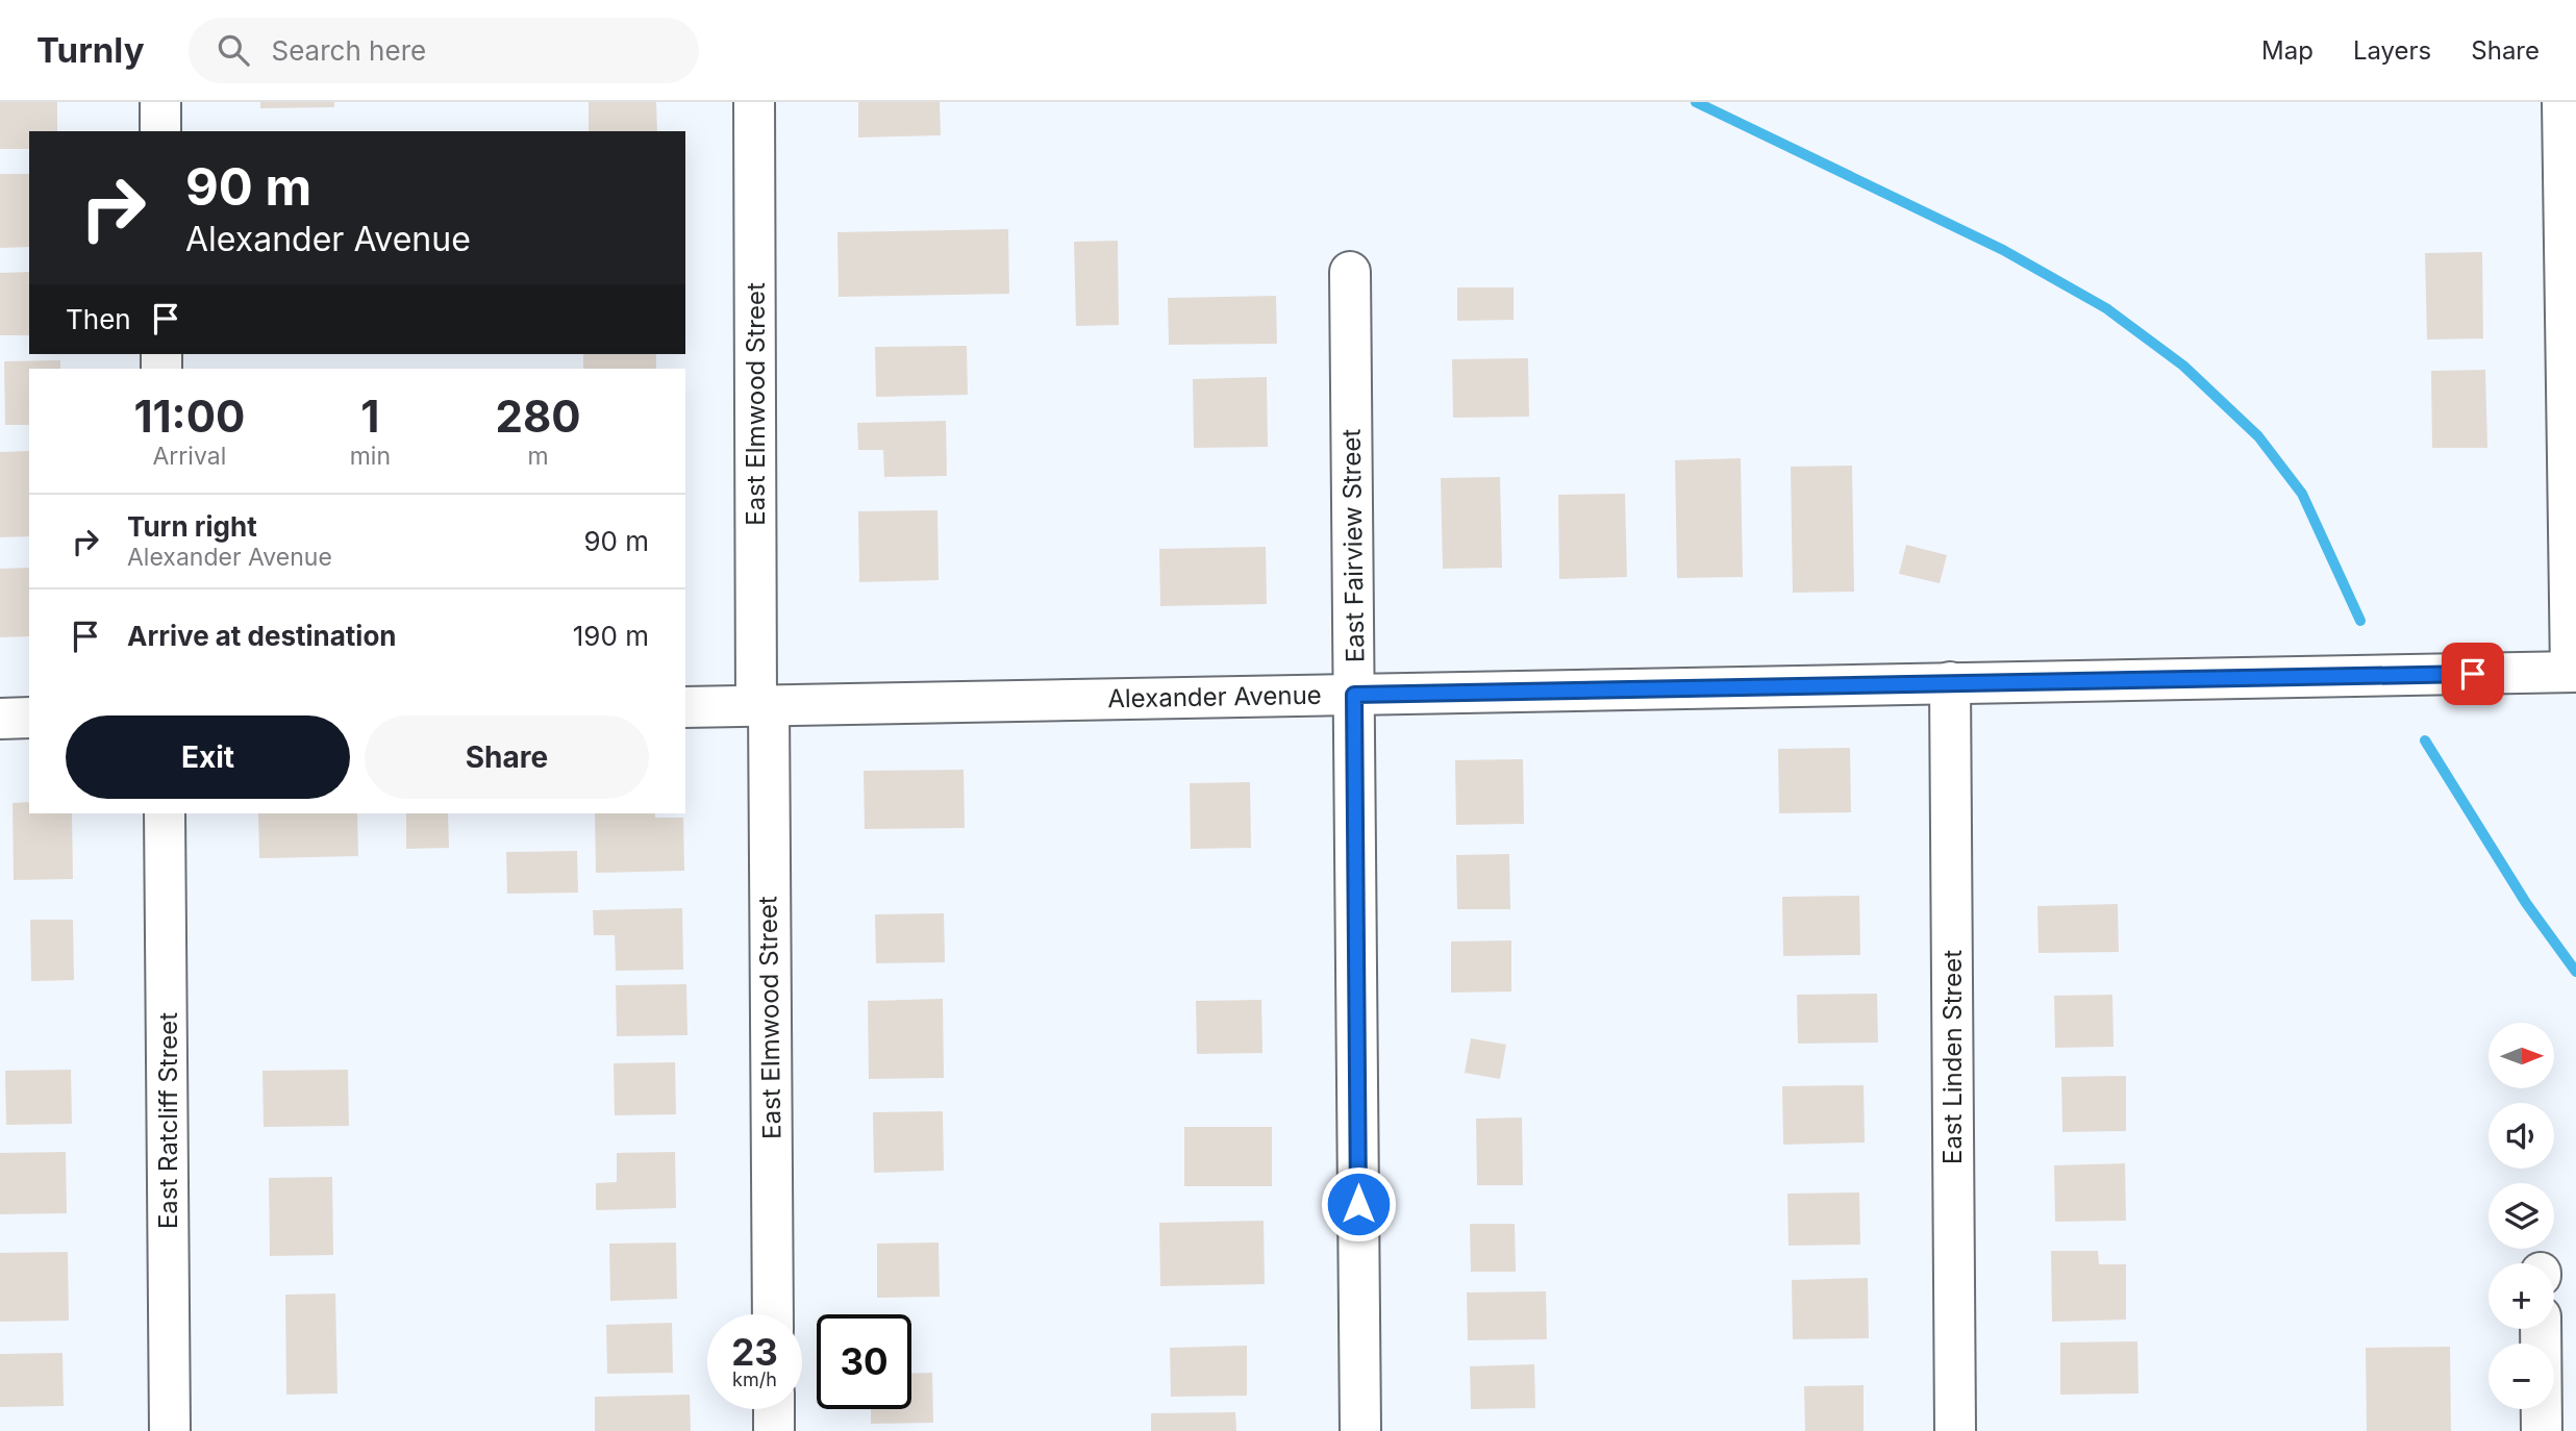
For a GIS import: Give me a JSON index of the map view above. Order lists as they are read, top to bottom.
{
  "streets": {
    "street": [
      "East Elmwood Street",
      "East Fairview Street",
      "Alexander Avenue",
      "East Linden Street",
      "East Ratcliff Street"
    ]
  },
  "crossings": [
    ["East Elmwood Street", "Alexander Avenue"],
    ["East Fairview Street", "Alexander Avenue"],
    ["Alexander Avenue", "East Linden Street"]
  ],
  "north": "right",
  "page": {
    "header": "Turnly",
    "search": "Search here",
    "nav": ["Map", "Layers", "Share"],
    "turn": ["90 m", "Alexander Avenue"],
    "then": "Then",
    "eta": [
      "11:00",
      "Arrival",
      "1",
      "min",
      "280",
      "m"
    ],
    "list": [
      {
        "name": "Turn right",
        "note": "Alexander Avenue",
        "value": "90 m"
      },
      {
        "name": "Arrive at destination",
        "value": "190 m"
      }
    ],
    "buttons": ["Exit", "Share"],
    "map_buttons": ["+", "−"],
    "speed": "23 km/h",
    "limit": "30"
  }
}
